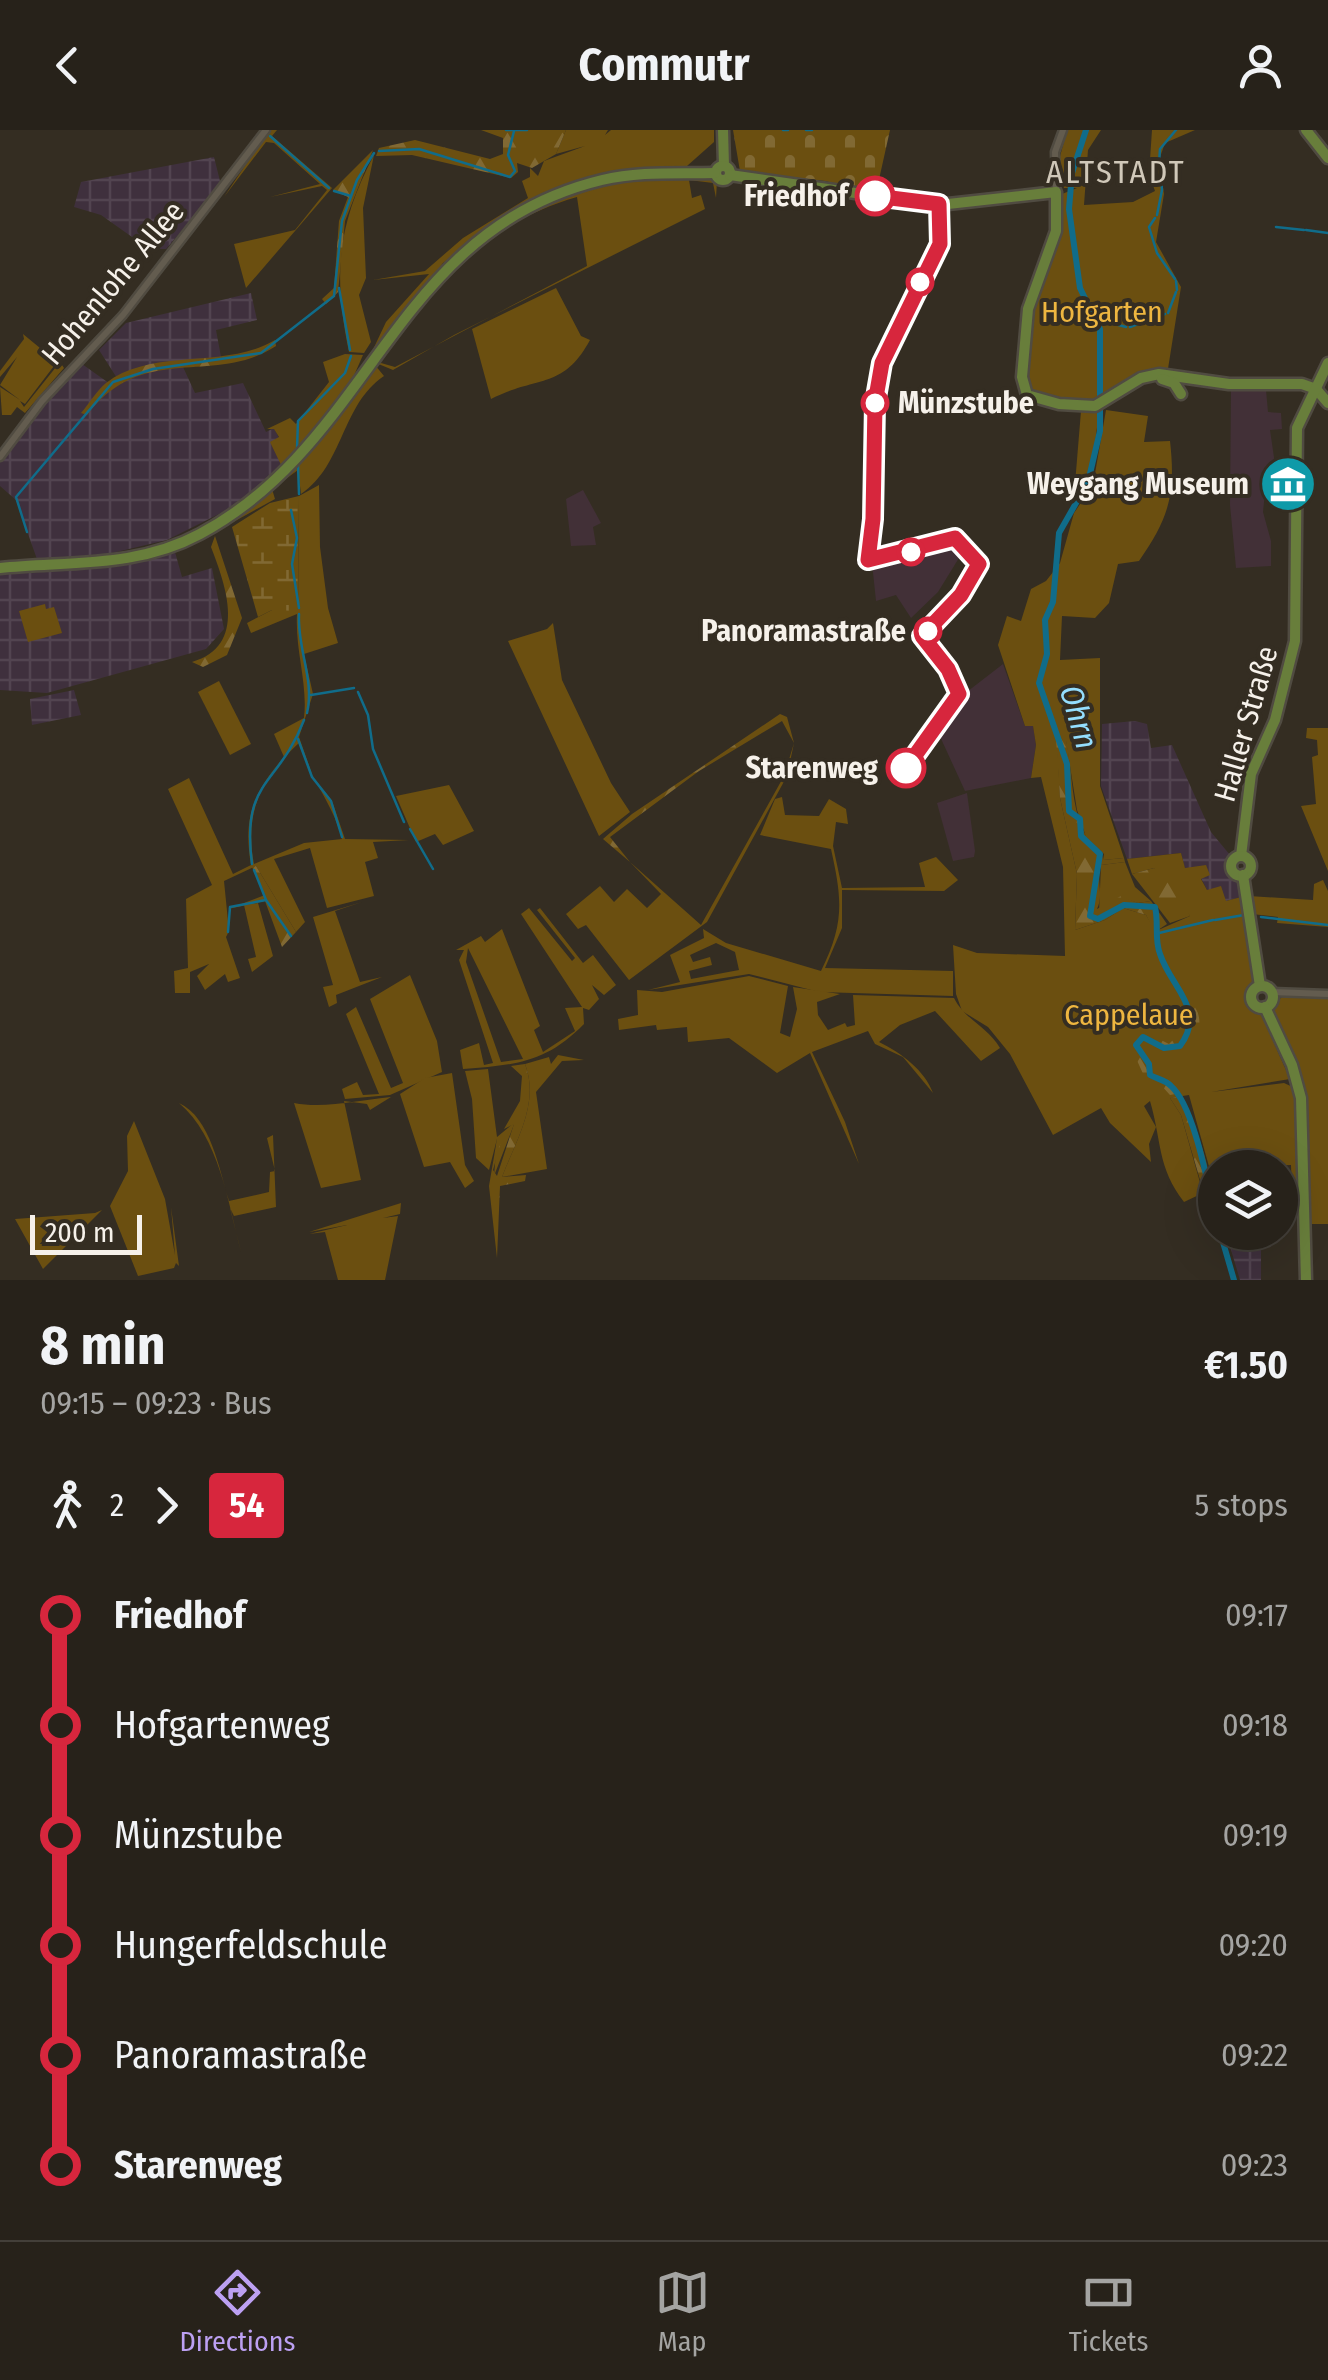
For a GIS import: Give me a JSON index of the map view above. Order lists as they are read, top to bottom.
{
  "streets": {
    "main road": ["Haller Straße"],
    "street": ["Hohenlohe Allee"]
  },
  "districts": ["ALTSTADT"],
  "water": ["Ohrn"],
  "parks": ["Hofgarten", "Cappelaue"],
  "places": {
    "other": [
      "Friedhof",
      "Münzstube",
      "Panoramastraße",
      "Starenweg"
    ],
    "museum": ["Weygang Museum"]
  },
  "lines": ["bus line 54"],
  "scale_bar": "200 m",
  "page": {
    "header": "Commutr",
    "scale": "200 m",
    "heading": ["8 min", "09:15 – 09:23 · Bus", "€1.50"],
    "legs": ["2", "54", "5 stops"],
    "list": [
      {
        "name": "Friedhof",
        "value": "09:17"
      },
      {
        "name": "Hofgartenweg",
        "value": "09:18"
      },
      {
        "name": "Münzstube",
        "value": "09:19"
      },
      {
        "name": "Hungerfeldschule",
        "value": "09:20"
      },
      {
        "name": "Panoramastraße",
        "value": "09:22"
      },
      {
        "name": "Starenweg",
        "value": "09:23"
      }
    ],
    "tabs": ["Directions", "Map", "Tickets"]
  }
}
